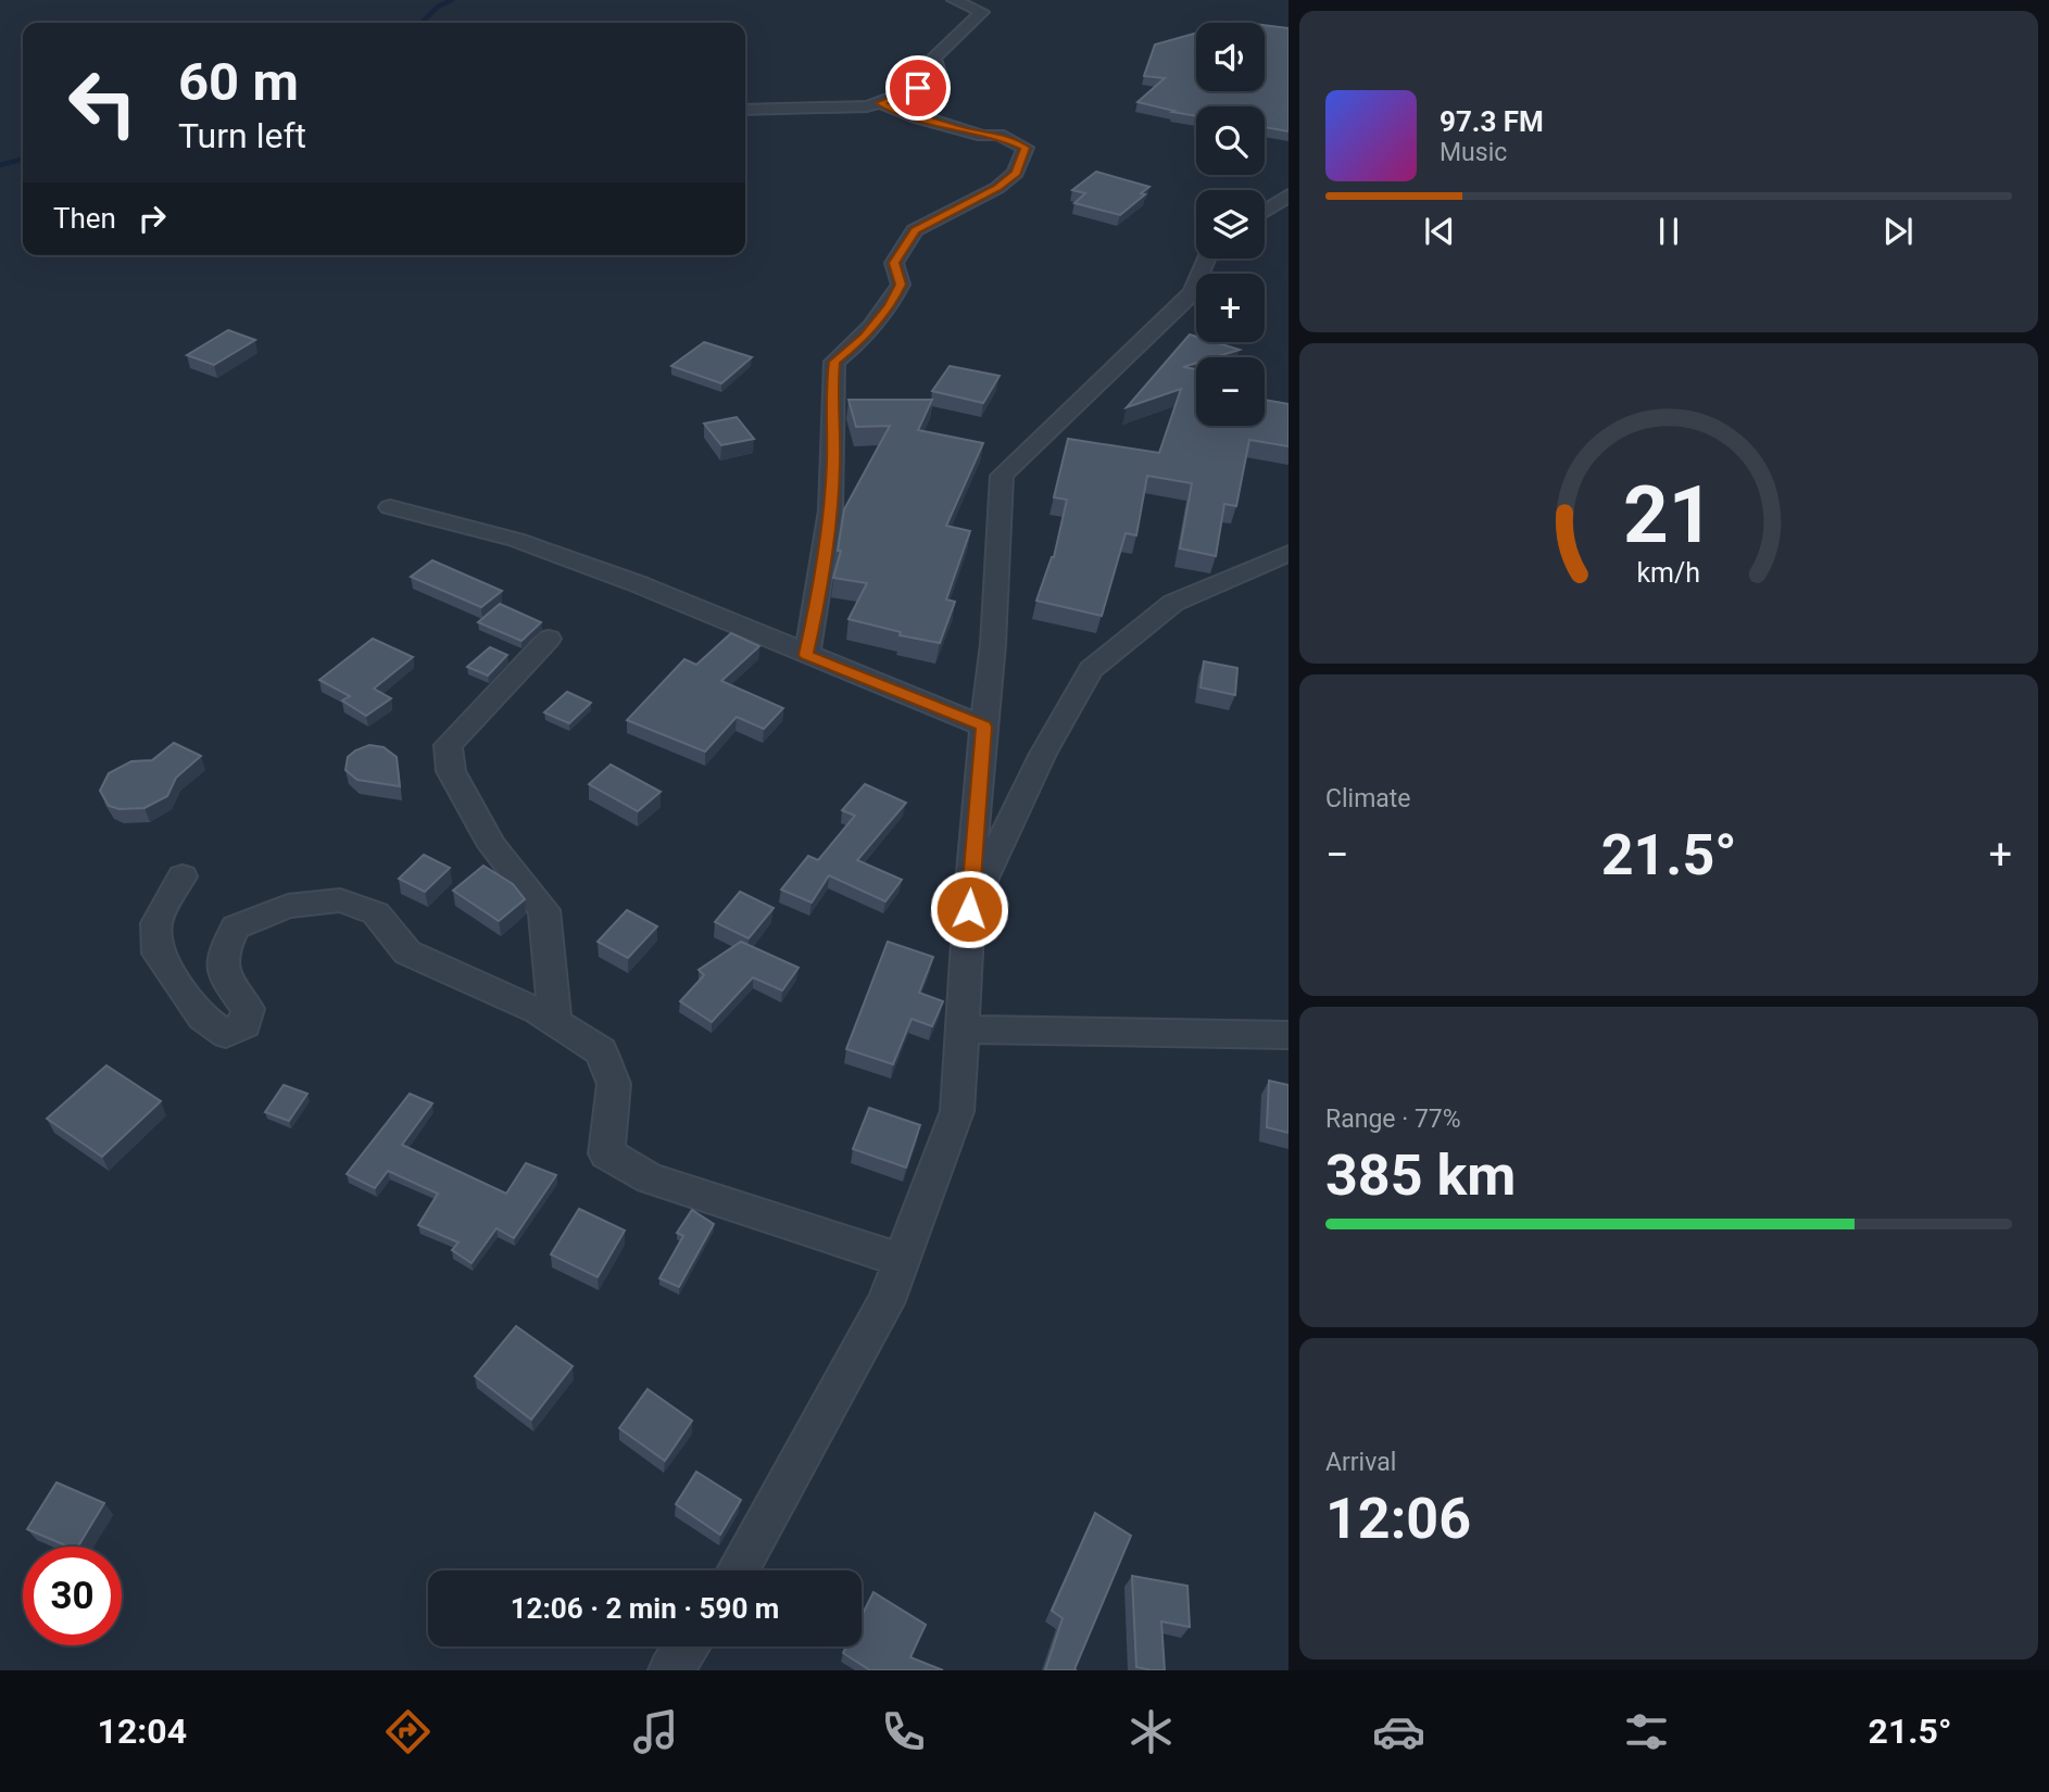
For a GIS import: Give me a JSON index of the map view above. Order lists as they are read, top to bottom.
{
  "page": {
    "map_buttons": ["+", "−"],
    "turn": ["60 m", "Turn left"],
    "song": ["97.3 FM", "Music"],
    "then": "Then",
    "tile": [
      "Climate",
      ["Range · 77%", "385 km"],
      ["Arrival", "12:06"]
    ],
    "heat": ["−", "21.5°", "+"],
    "limit": "30",
    "trip": "12:06 · 2 min · 590 m",
    "tabs": ["12:04", "21.5°"],
    "gauge": ["21", "km/h"]
  }
}
